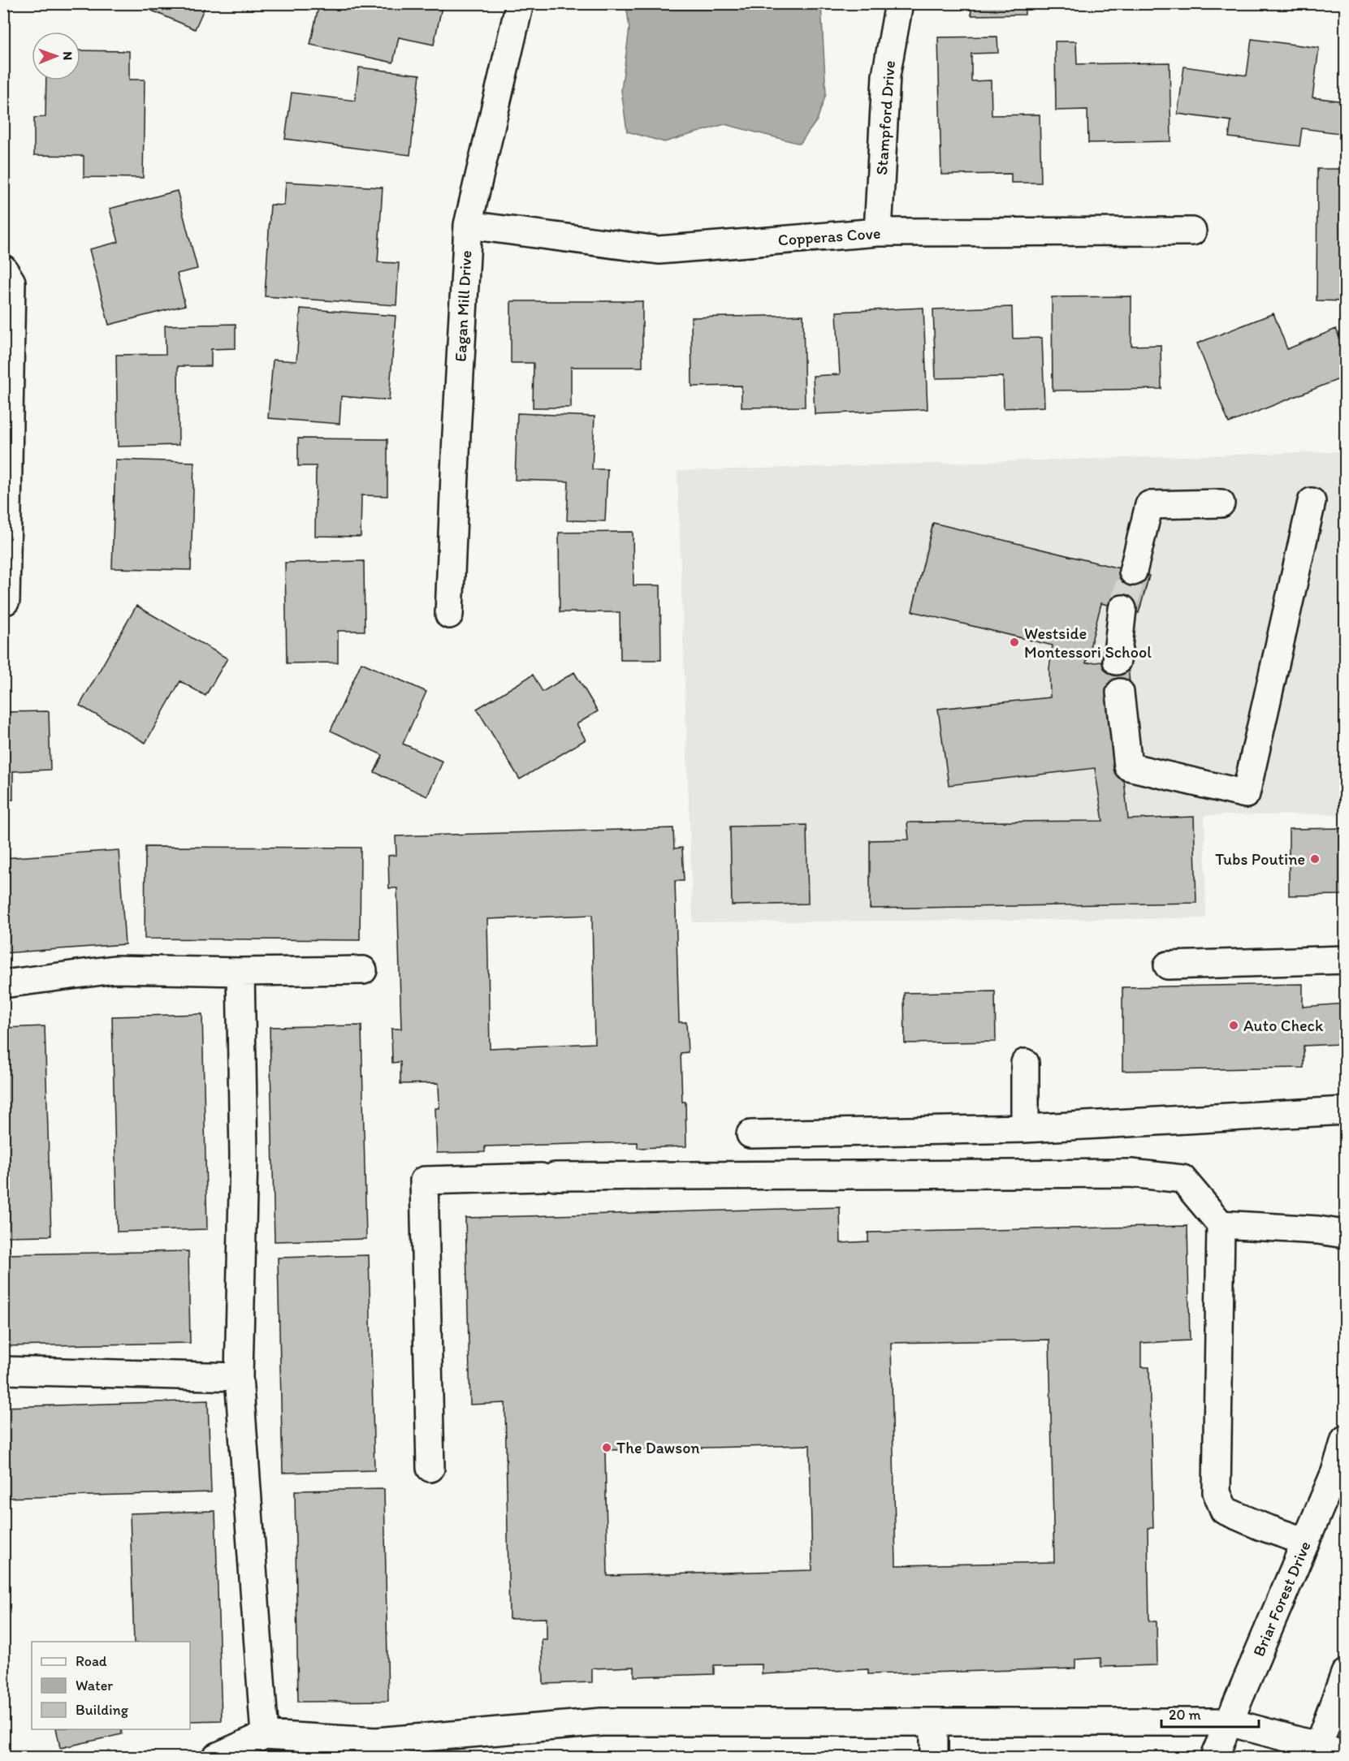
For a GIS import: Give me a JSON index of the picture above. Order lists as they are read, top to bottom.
{
  "streets": {
    "street": [
      "Stampford Drive",
      "Copperas Cove",
      "Eagan Mill Drive",
      "Briar Forest Drive"
    ]
  },
  "crossings": [
    ["Stampford Drive", "Copperas Cove"],
    ["Copperas Cove", "Eagan Mill Drive"]
  ],
  "places": [
    "Westside Montessori School",
    "Tubs Poutine",
    "Auto Check",
    "The Dawson"
  ],
  "legend": ["Road", "Water", "Building"],
  "scale_bar": "20 m",
  "north": "right"
}
